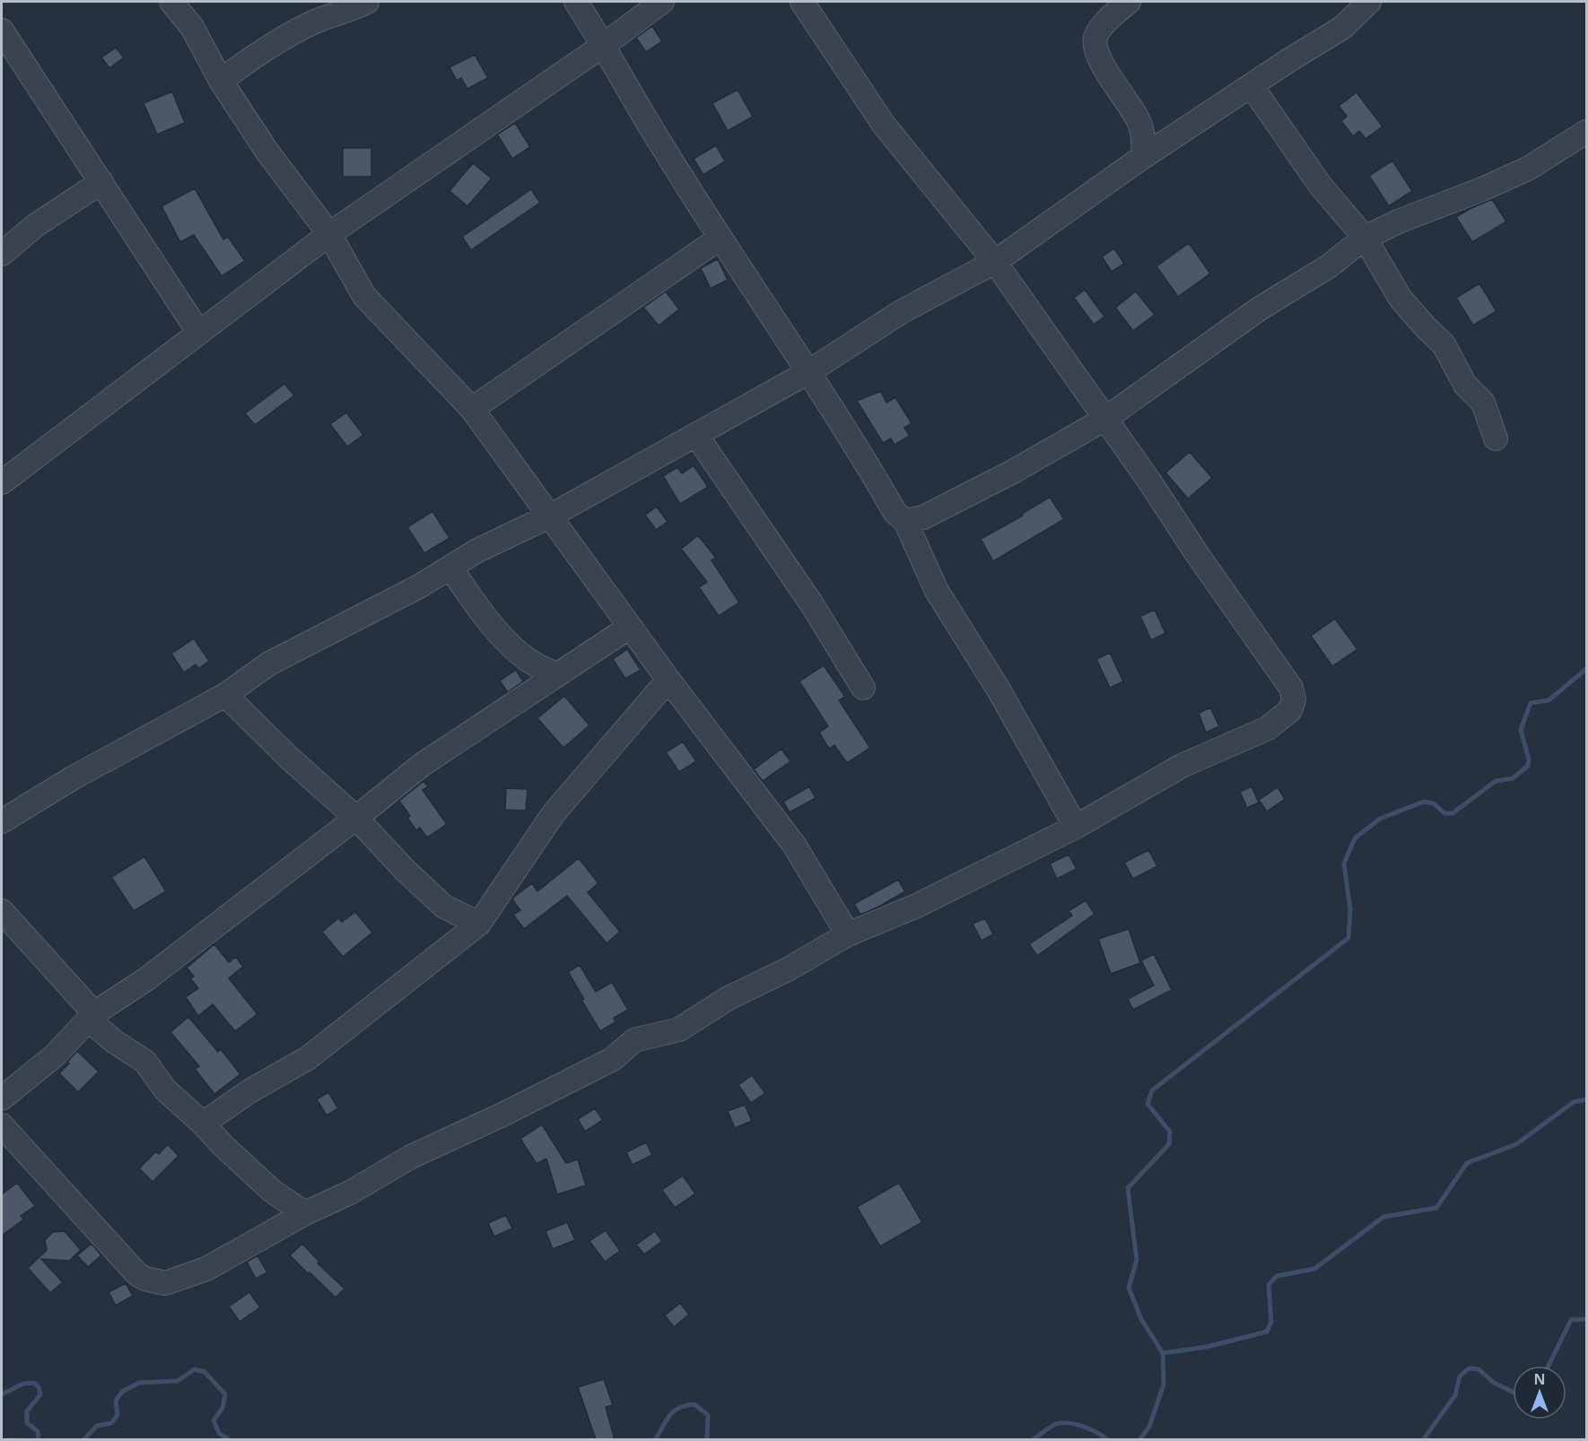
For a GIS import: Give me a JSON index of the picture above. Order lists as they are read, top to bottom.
{
  "north": "top"
}
